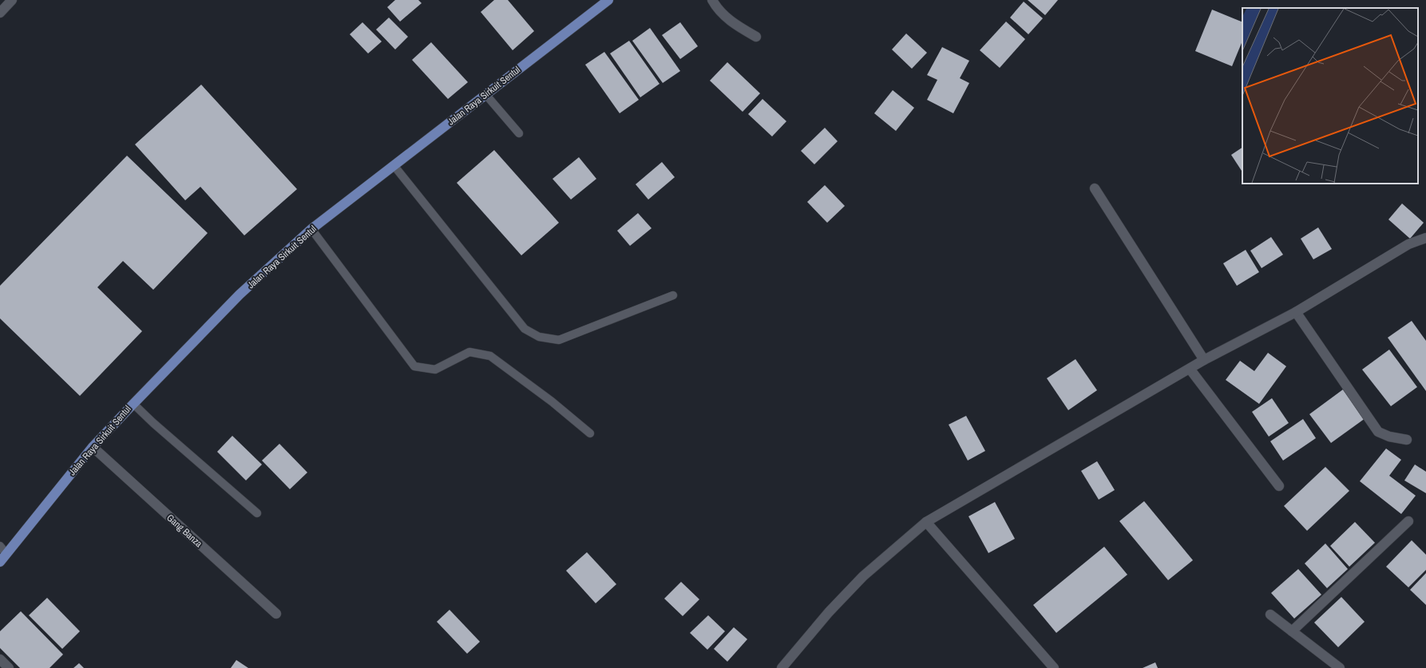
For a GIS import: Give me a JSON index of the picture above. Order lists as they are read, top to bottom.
{
  "streets": {
    "main road": ["Jalan Raya Sirkuit Sentul"],
    "street": ["Gang Banza"]
  },
  "crossings": [
    ["Jalan Raya Sirkuit Sentul", "Gang Banza"]
  ]
}
